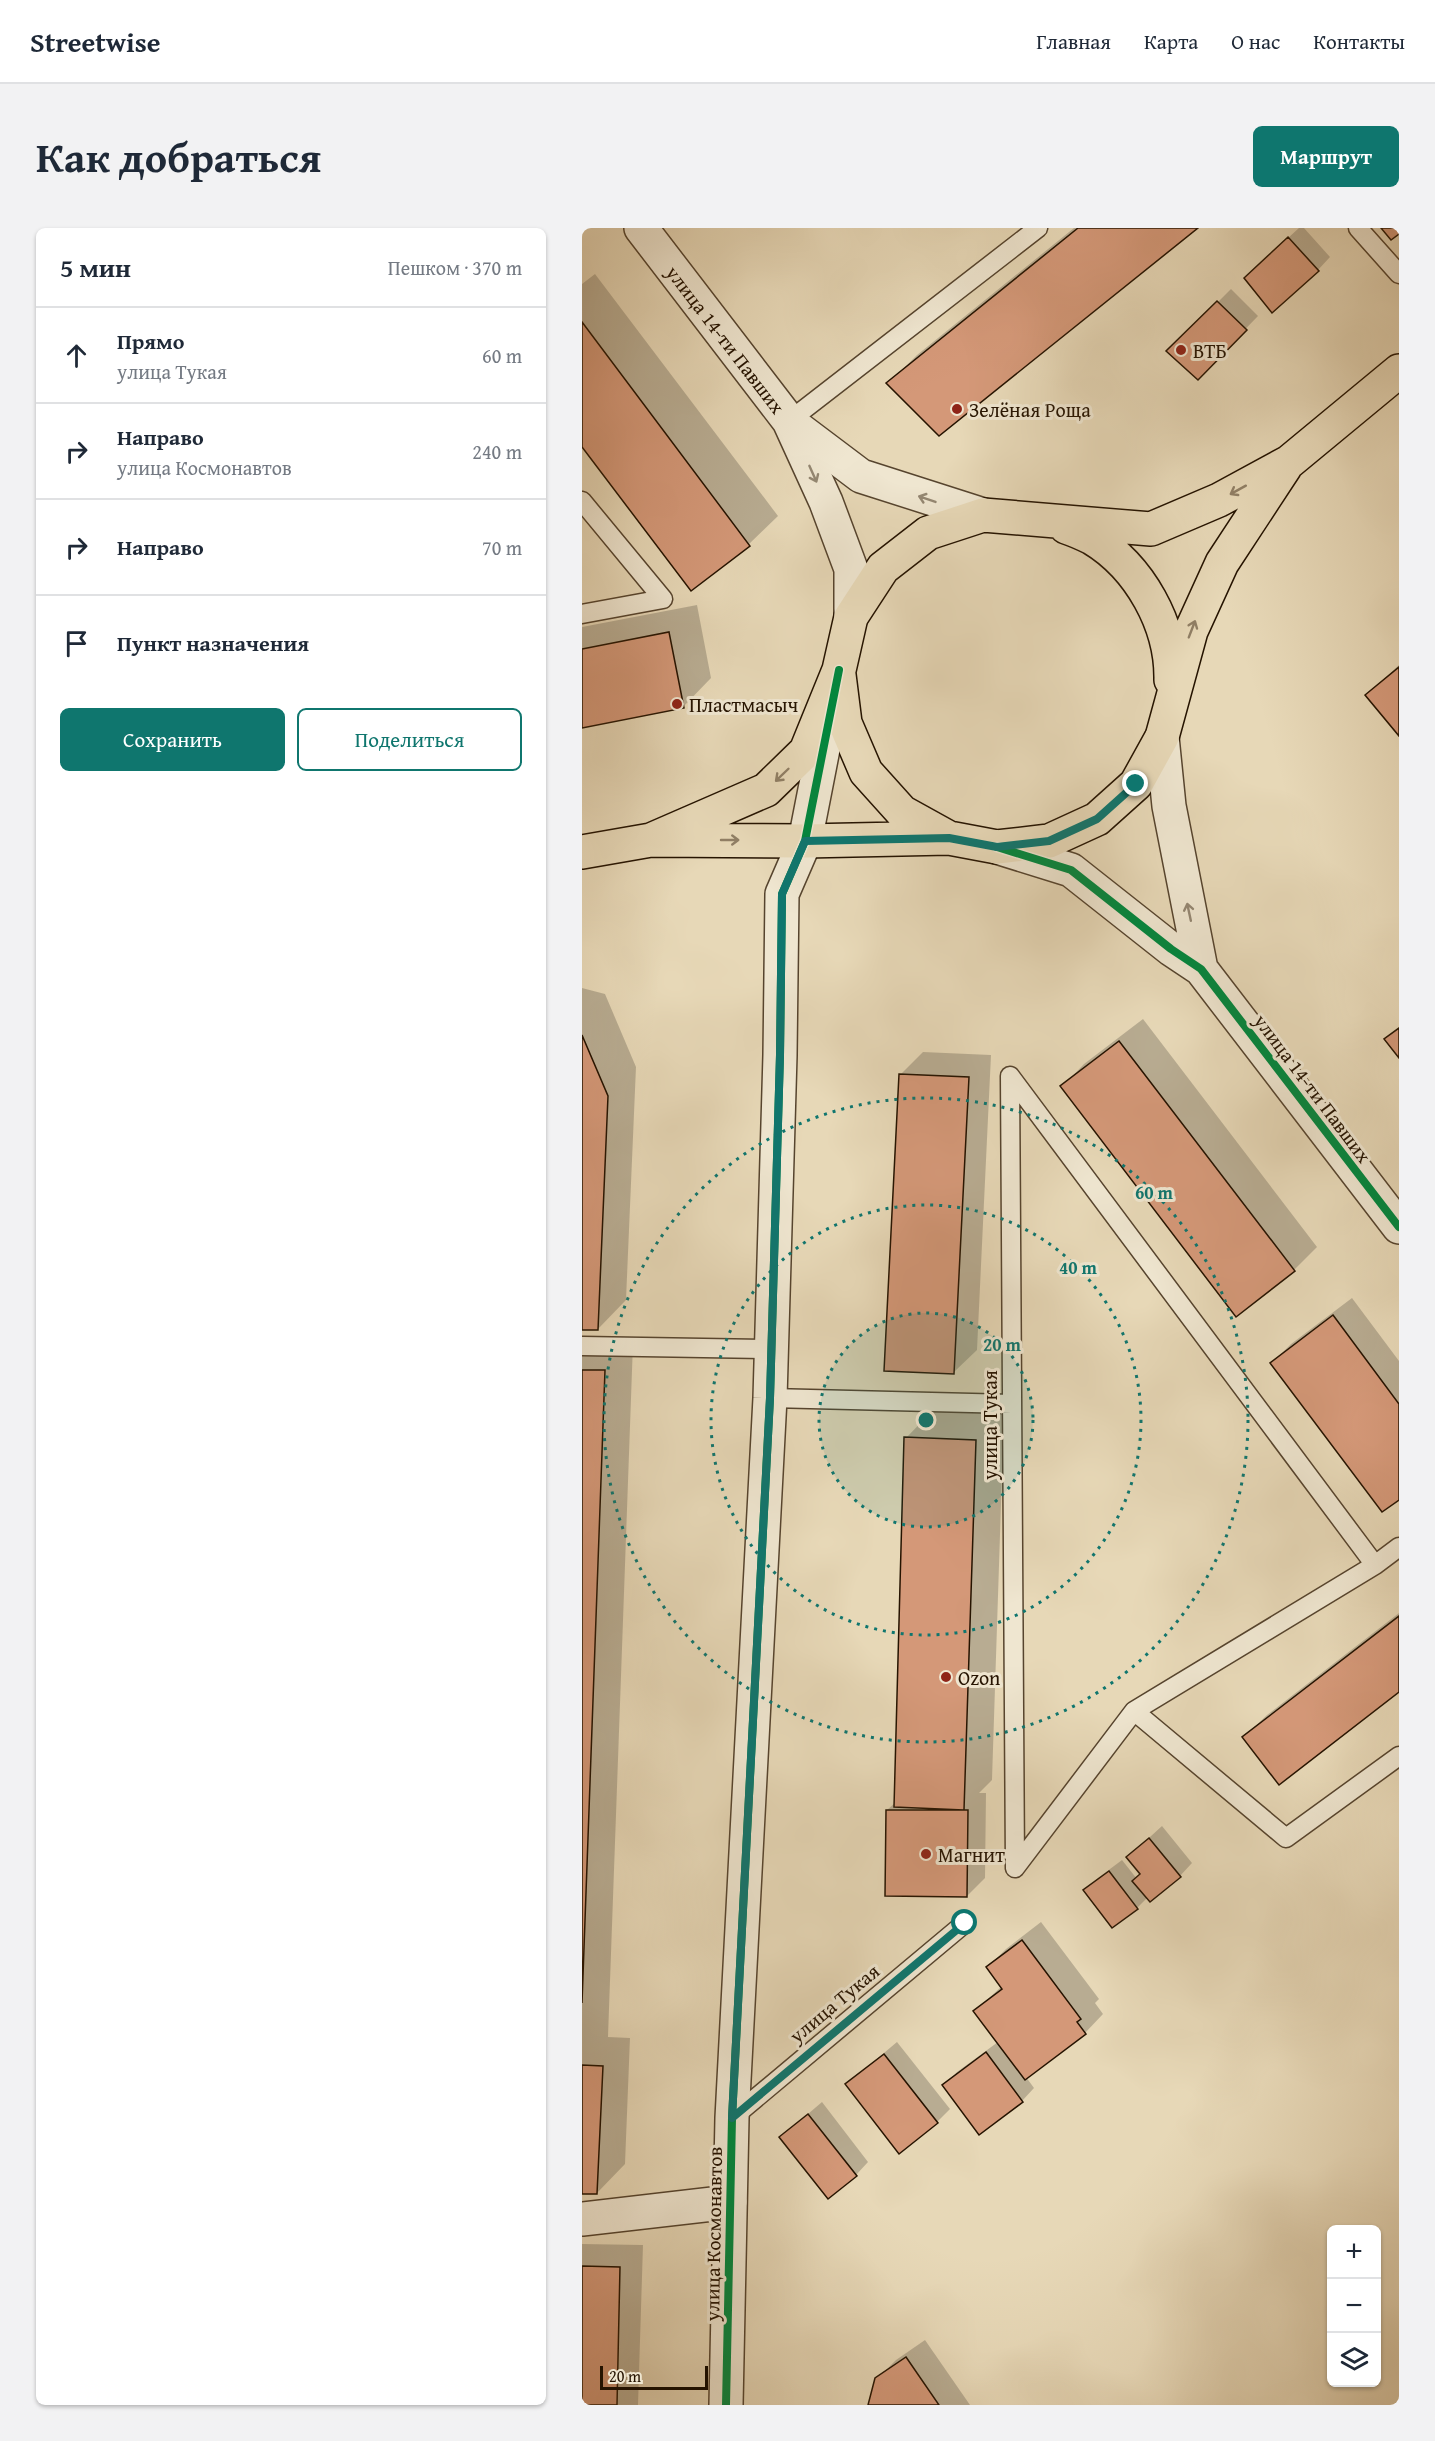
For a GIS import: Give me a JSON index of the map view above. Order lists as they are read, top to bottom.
{
  "streets": {
    "street": ["улица 14-ти Павших", "улица Космонавтов"],
    "lane": ["улица Тукая"]
  },
  "crossings": [
    ["улица Тукая", "улица Космонавтов"]
  ],
  "places": [
    "ВТБ",
    "Зелёная Роща",
    "Пластмасыч",
    "Ozon",
    "Магнит"
  ],
  "scale_bar": "20 m",
  "page": {
    "header": "Streetwise",
    "nav": [
      "Главная",
      "Карта",
      "О нас",
      "Контакты"
    ],
    "title": "Как добраться",
    "buttons": [
      "Маршрут",
      ["Сохранить", "Поделиться"]
    ],
    "heading": ["5 мин", "Пешком · 370 m"],
    "list": [
      ["Прямо", "улица Тукая", "60 m"],
      ["Направо", "улица Космонавтов", "240 m"],
      ["Направо", "70 m"],
      "Пункт назначения"
    ],
    "map_buttons": ["+", "−"],
    "scale": "20 m"
  },
  "rings": ["60 m", "40 m", "20 m"]
}
